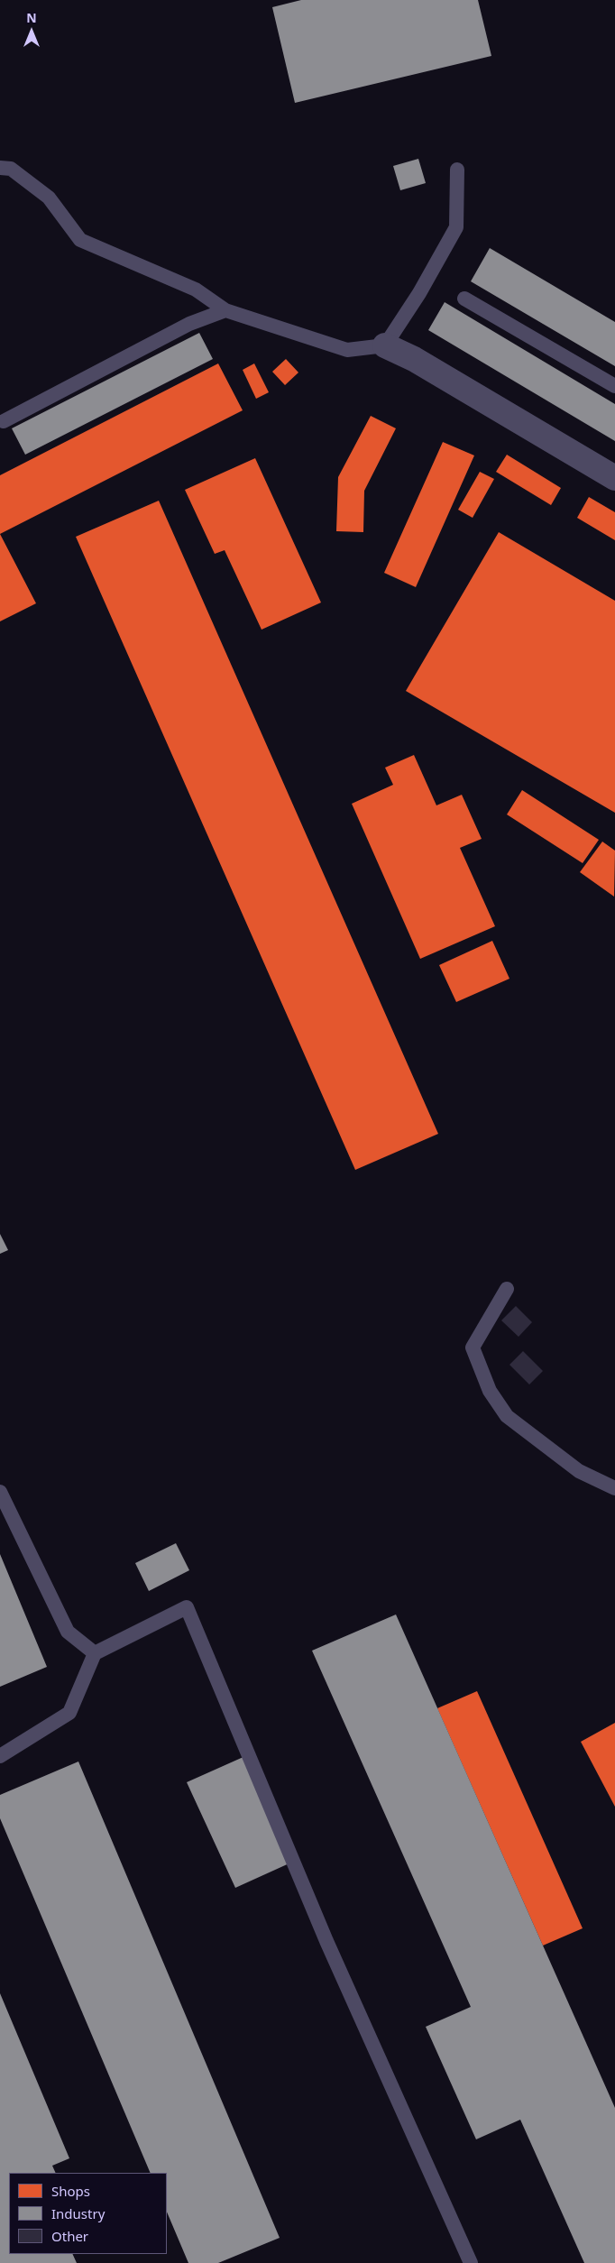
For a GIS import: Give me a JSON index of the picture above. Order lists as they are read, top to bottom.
{
  "legend": ["Shops", "Industry", "Other"],
  "north": "top"
}
